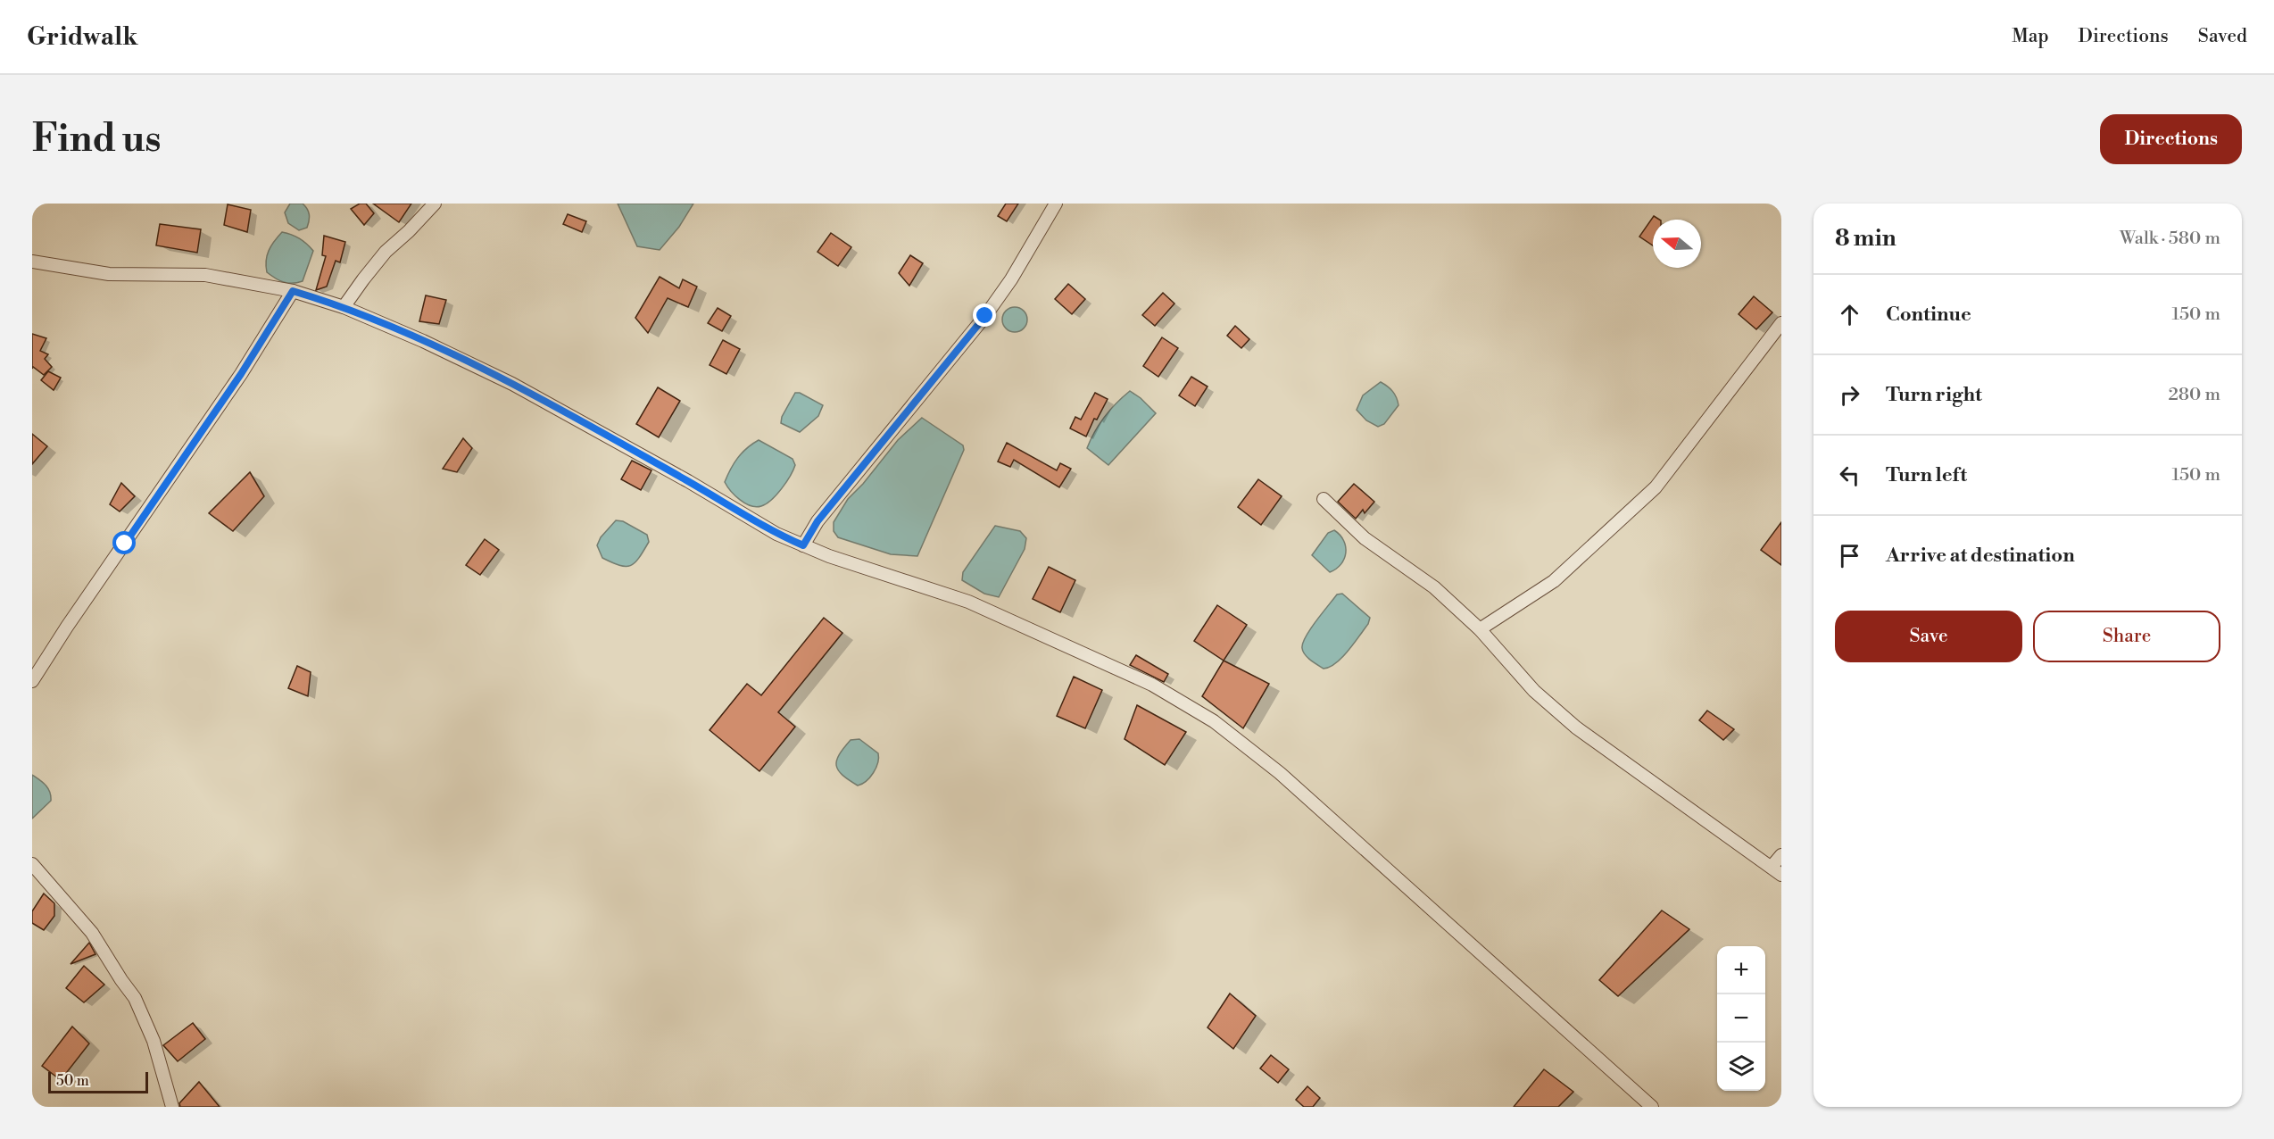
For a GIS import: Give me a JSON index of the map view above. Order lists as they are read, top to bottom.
{
  "scale_bar": "50 m",
  "north": "left",
  "page": {
    "header": "Gridwalk",
    "nav": ["Map", "Directions", "Saved"],
    "buttons": [
      "Directions",
      ["Save", "Share"]
    ],
    "title": "Find us",
    "heading": ["8 min", "Walk · 580 m"],
    "list": [
      ["Continue", "150 m"],
      ["Turn right", "280 m"],
      ["Turn left", "150 m"],
      "Arrive at destination"
    ],
    "map_buttons": ["+", "−"],
    "scale": "50 m"
  }
}
